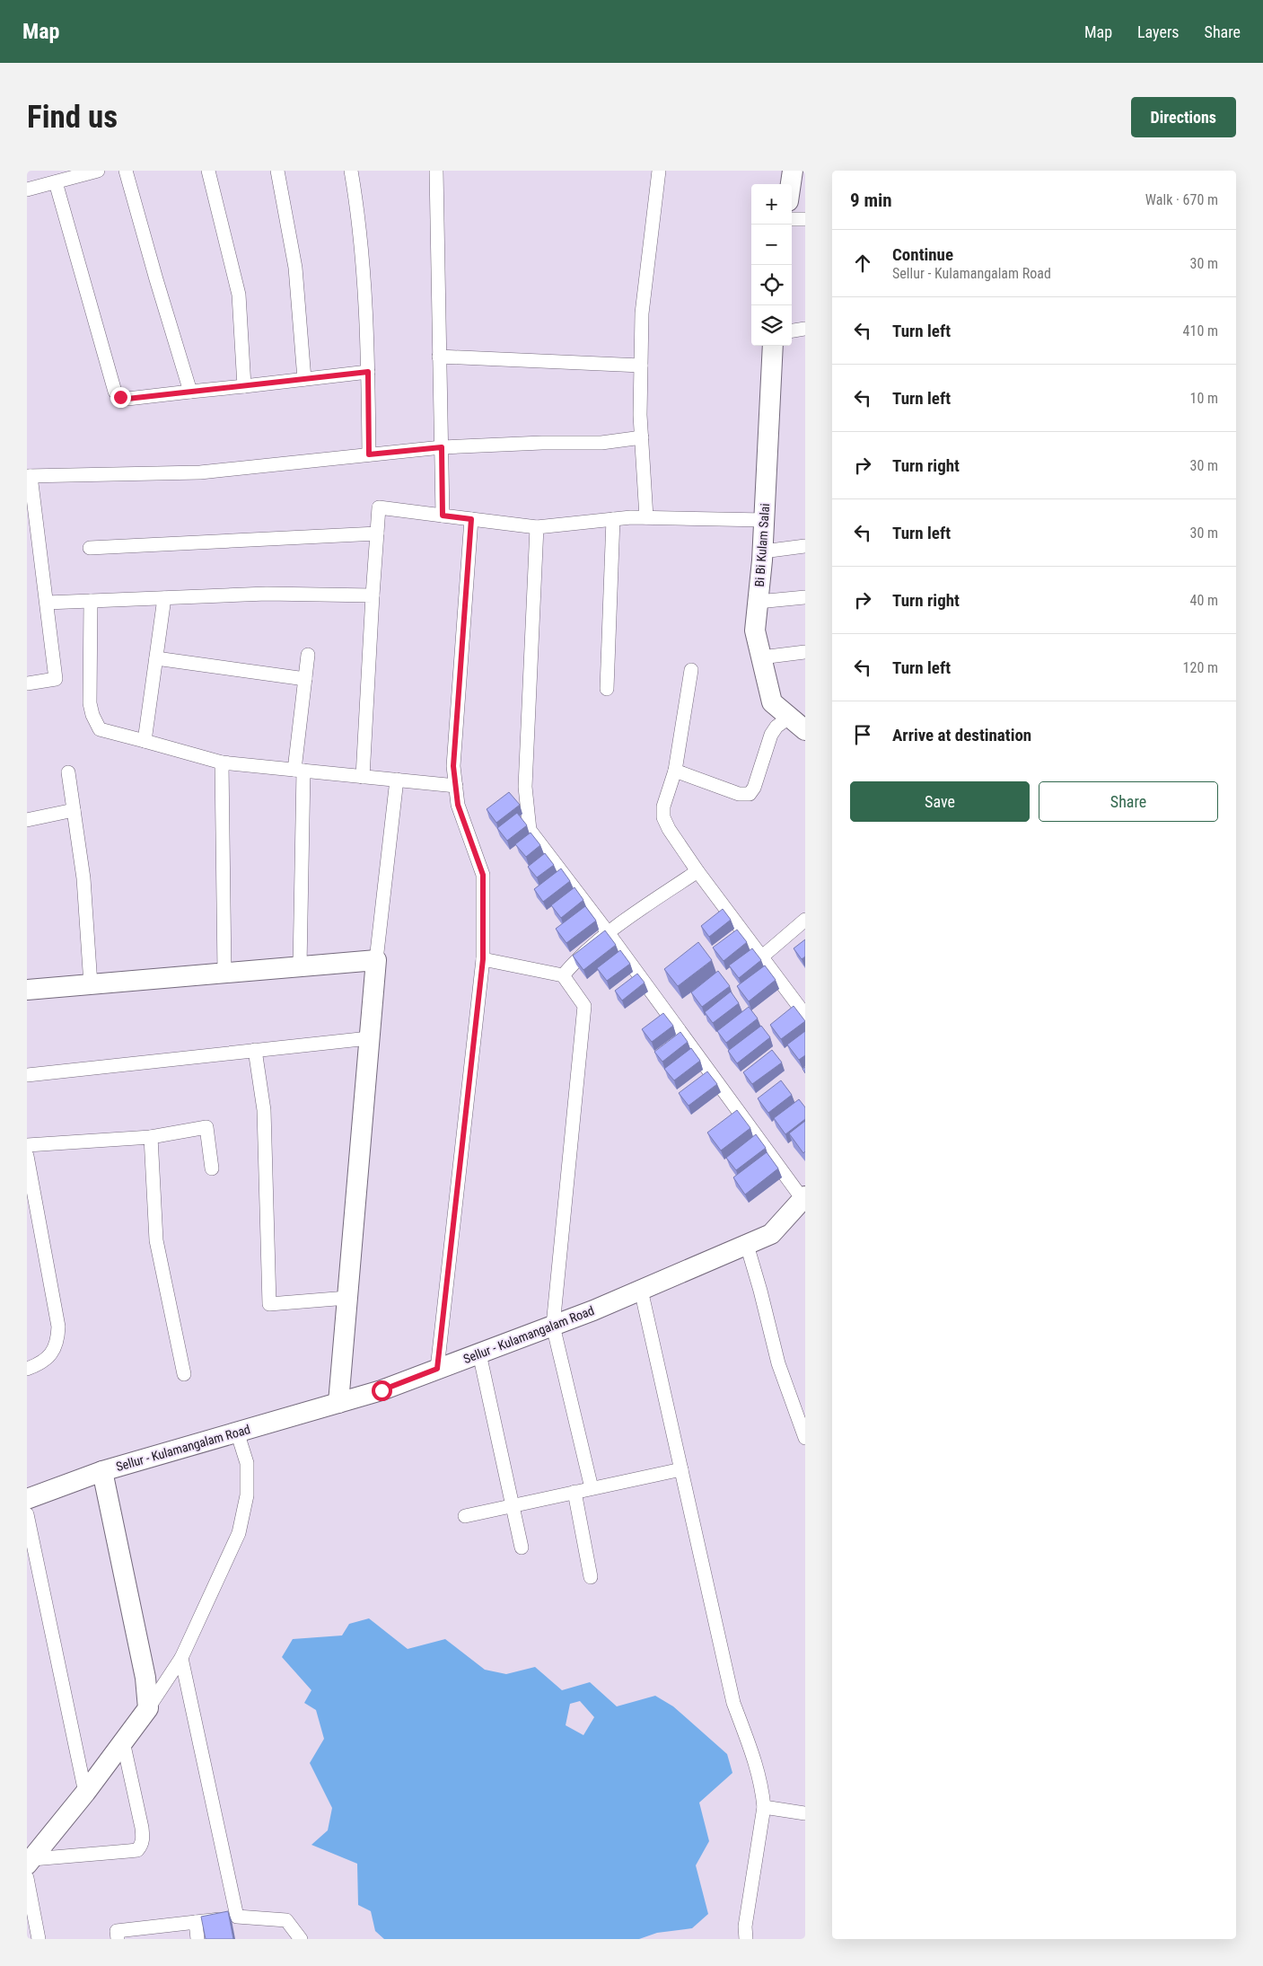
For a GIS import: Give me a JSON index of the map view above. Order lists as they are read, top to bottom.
{
  "streets": {
    "street": ["Bi Bi Kulam Salai", "Sellur - Kulamangalam Road"]
  },
  "page": {
    "header": "Map",
    "nav": ["Map", "Layers", "Share"],
    "buttons": [
      "Directions",
      ["Save", "Share"]
    ],
    "title": "Find us",
    "heading": ["9 min", "Walk · 670 m"],
    "map_buttons": ["+", "−"],
    "list": [
      ["Continue", "Sellur - Kulamangalam Road", "30 m"],
      ["Turn left", "410 m"],
      ["Turn left", "10 m"],
      ["Turn right", "30 m"],
      ["Turn left", "30 m"],
      ["Turn right", "40 m"],
      ["Turn left", "120 m"],
      "Arrive at destination"
    ]
  }
}
